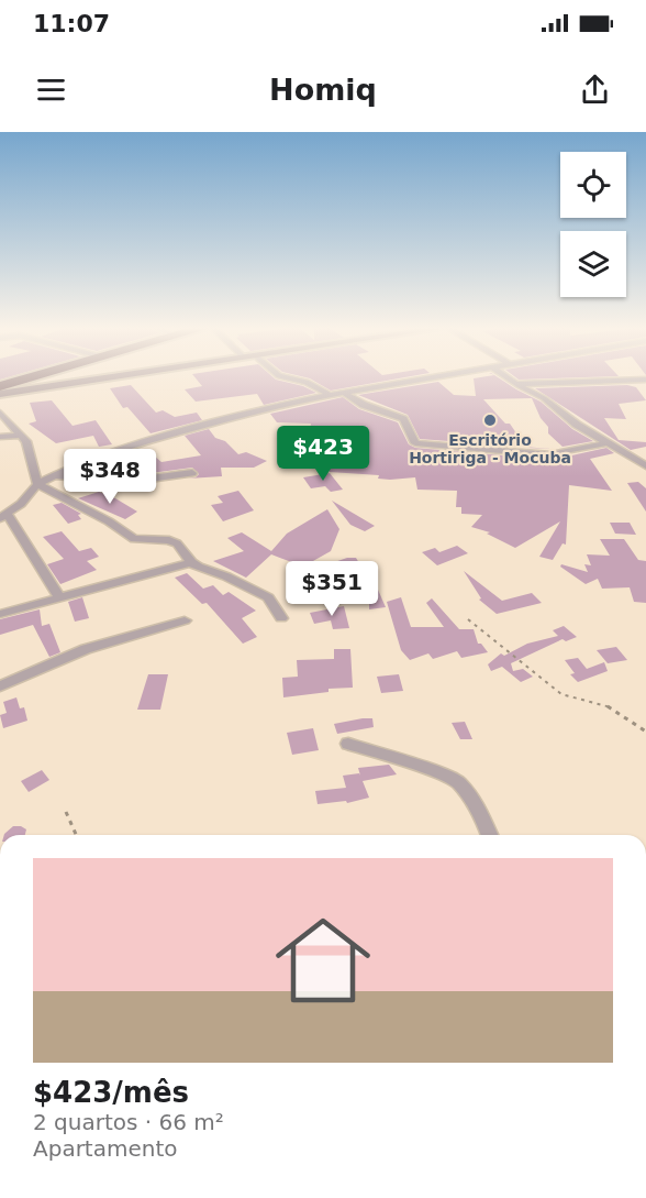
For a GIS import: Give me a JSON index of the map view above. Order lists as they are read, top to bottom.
{
  "places": ["Escritório Hortiriga - Mocuba"],
  "page": {
    "status": "11:07",
    "header": "Homiq",
    "price": ["$423", "$348", "$351"],
    "list": [
      {
        "name": "$423/mês",
        "note": "2 quartos · 66 m² · Apartamento"
      }
    ]
  }
}
